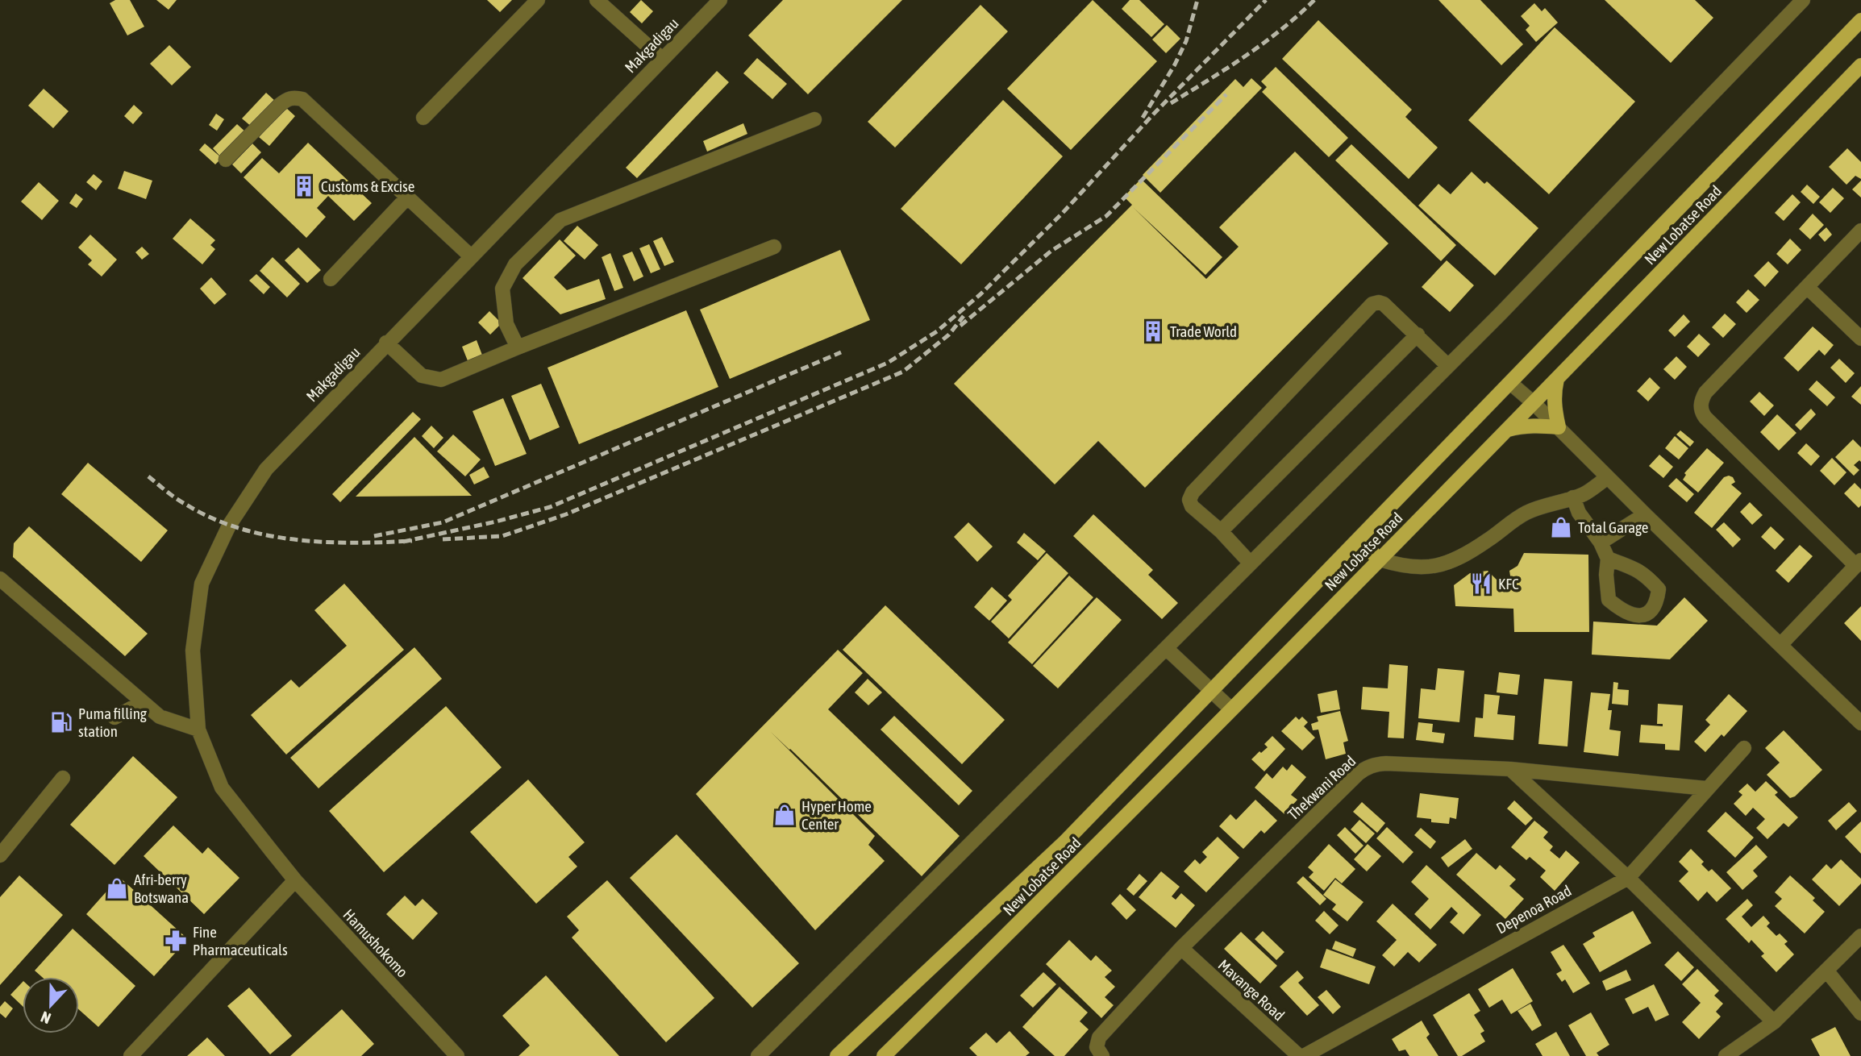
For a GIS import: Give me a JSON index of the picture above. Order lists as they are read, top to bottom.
{
  "streets": {
    "main road": ["New Lobatse Road"],
    "street": [
      "Makgadigau",
      "Thekwani Road",
      "Depenoa Road",
      "Hamushokomo",
      "Mavange Road"
    ]
  },
  "crossings": [
    ["Makgadigau", "Hamushokomo"],
    ["Thekwani Road", "Depenoa Road"],
    ["Thekwani Road", "Mavange Road"]
  ],
  "places": {
    "building": ["Customs & Excise", "Trade World"],
    "shop": ["Total Garage", "Hyper Home Center", "Afri-berry Botswana"],
    "restaurant": ["KFC"],
    "fuel station": ["Puma filling station"],
    "pharmacy": ["Fine Pharmaceuticals"]
  },
  "north": "bottom"
}
